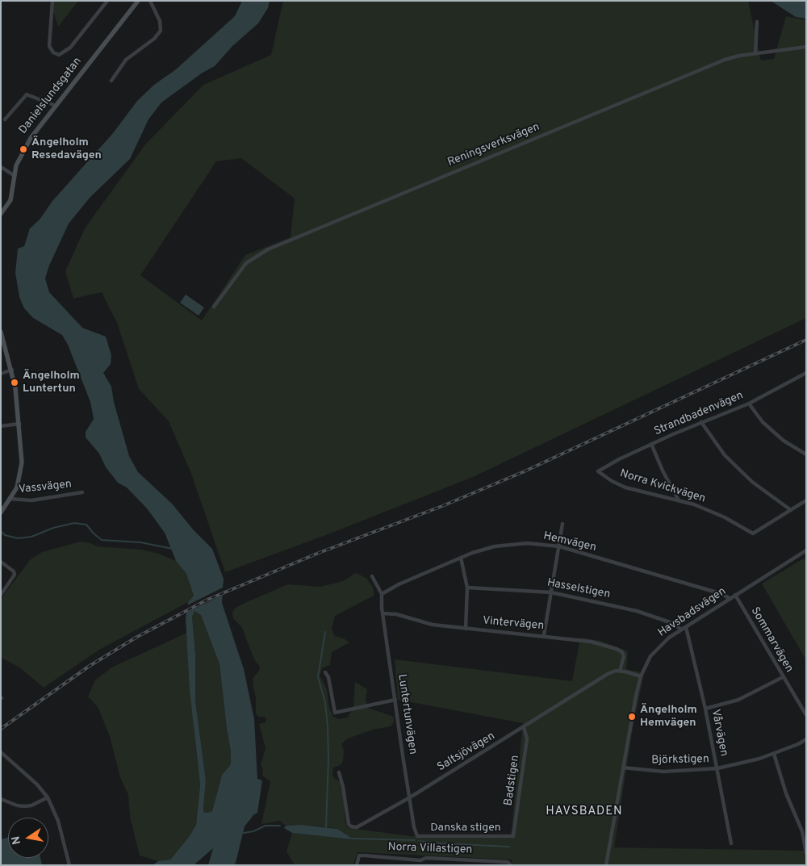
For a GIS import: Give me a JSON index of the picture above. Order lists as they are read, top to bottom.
{
  "streets": {
    "street": [
      "Danielslundsgatan",
      "Reningsverksvägen",
      "Strandbadenvägen",
      "Norra Kvickvägen",
      "Vassvägen",
      "Hemvägen",
      "Hasselstigen",
      "Havsbadsvägen",
      "Vintervägen",
      "Sommarvägen",
      "Luntertunvägen",
      "Vårvägen",
      "Saltsjövägen",
      "Björkstigen",
      "Badstigen",
      "Danska stigen",
      "Norra Villastigen"
    ]
  },
  "crossings": [
    ["Strandbadenvägen", "Norra Kvickvägen"],
    ["Hemvägen", "Havsbadsvägen"],
    ["Hemvägen", "Luntertunvägen"],
    ["Hasselstigen", "Havsbadsvägen"],
    ["Havsbadsvägen", "Sommarvägen"],
    ["Havsbadsvägen", "Vårvägen"],
    ["Havsbadsvägen", "Björkstigen"],
    ["Vintervägen", "Luntertunvägen"],
    ["Vintervägen", "Saltsjövägen"],
    ["Luntertunvägen", "Saltsjövägen"],
    ["Luntertunvägen", "Danska stigen"],
    ["Vårvägen", "Björkstigen"],
    ["Saltsjövägen", "Badstigen"],
    ["Badstigen", "Danska stigen"]
  ],
  "districts": ["HAVSBADEN"],
  "places": ["Ängelholm Resedavägen", "Ängelholm Luntertun", "Ängelholm Hemvägen"],
  "north": "left"
}
